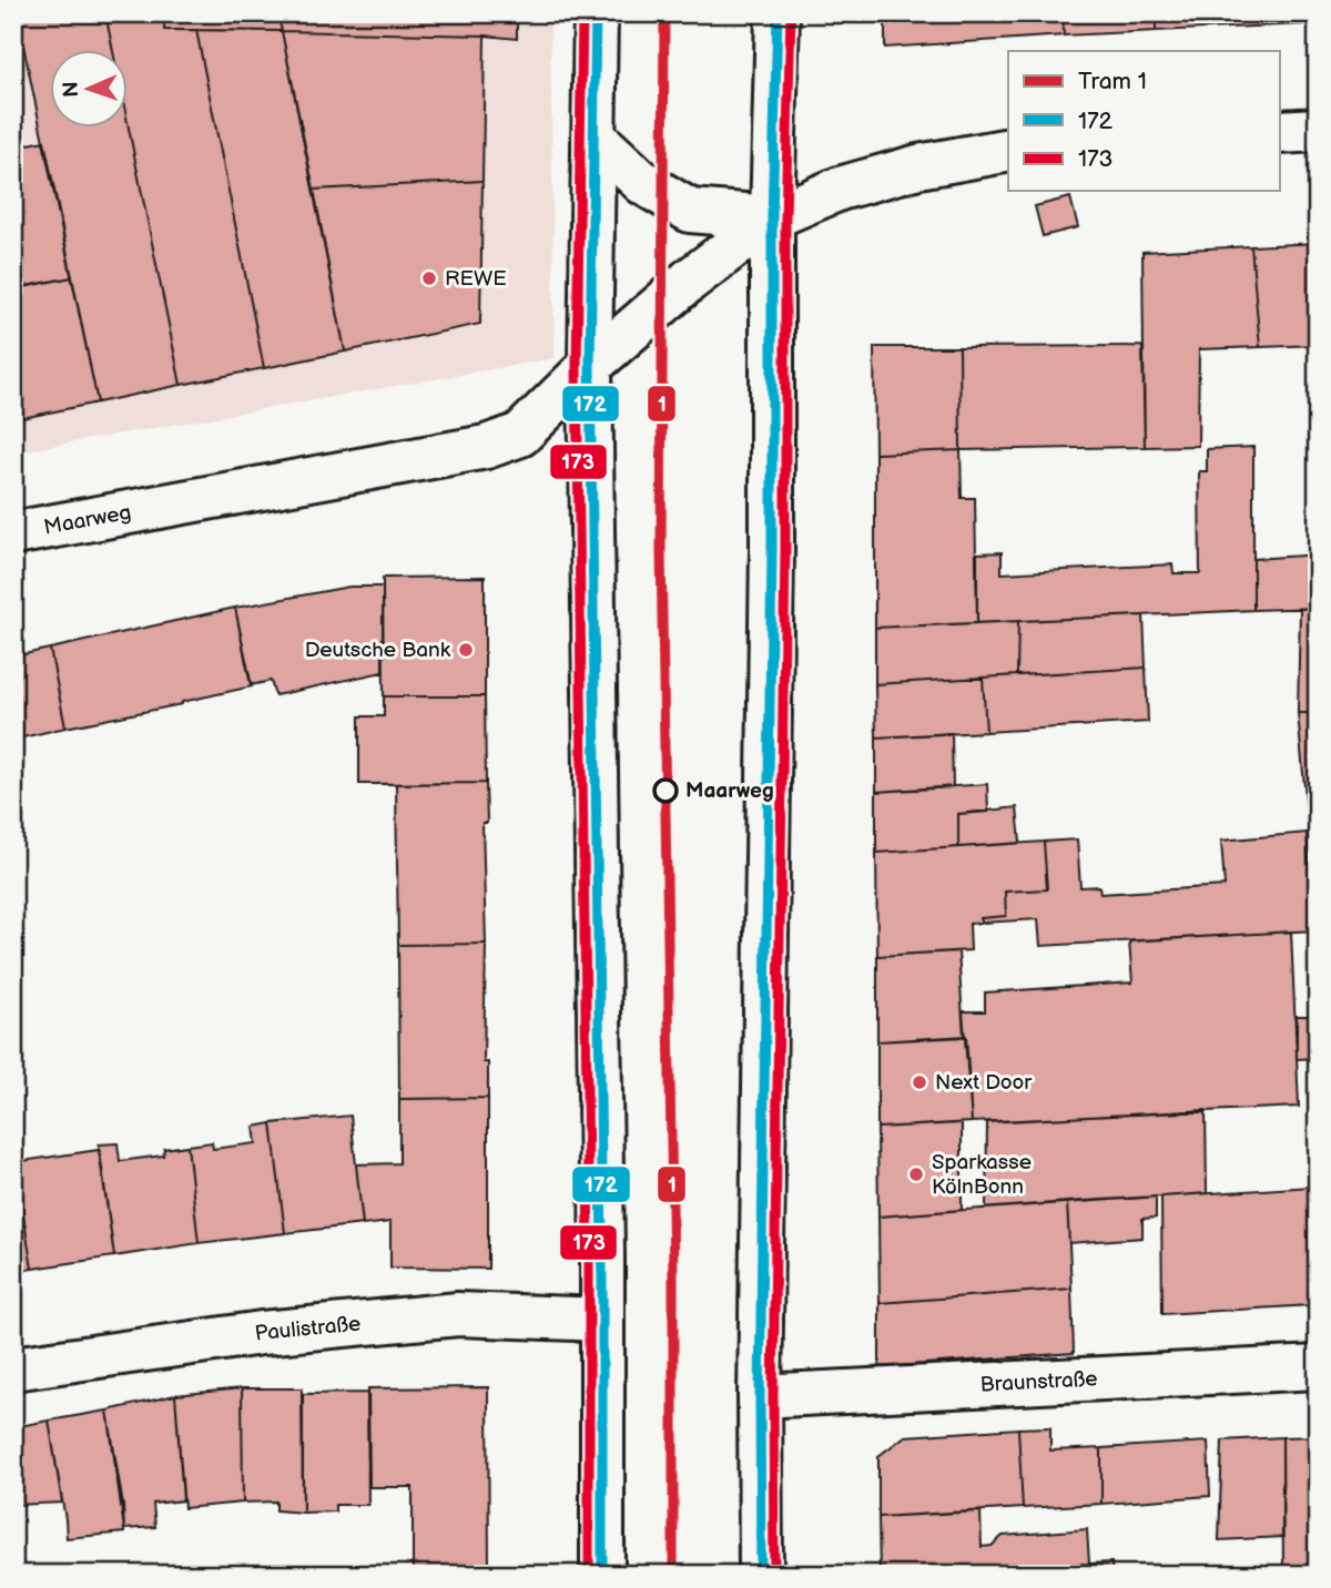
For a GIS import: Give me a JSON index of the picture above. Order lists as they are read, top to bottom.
{
  "streets": {
    "main road": ["Maarweg", "Paulistraße", "Braunstraße"]
  },
  "places": [
    "REWE",
    "Deutsche Bank",
    "Maarweg",
    "Next Door",
    "Sparkasse KölnBonn"
  ],
  "lines": ["tram line 1", "transit line 172", "transit line 173"],
  "legend": ["Tram 1", "172", "173"],
  "north": "left"
}
